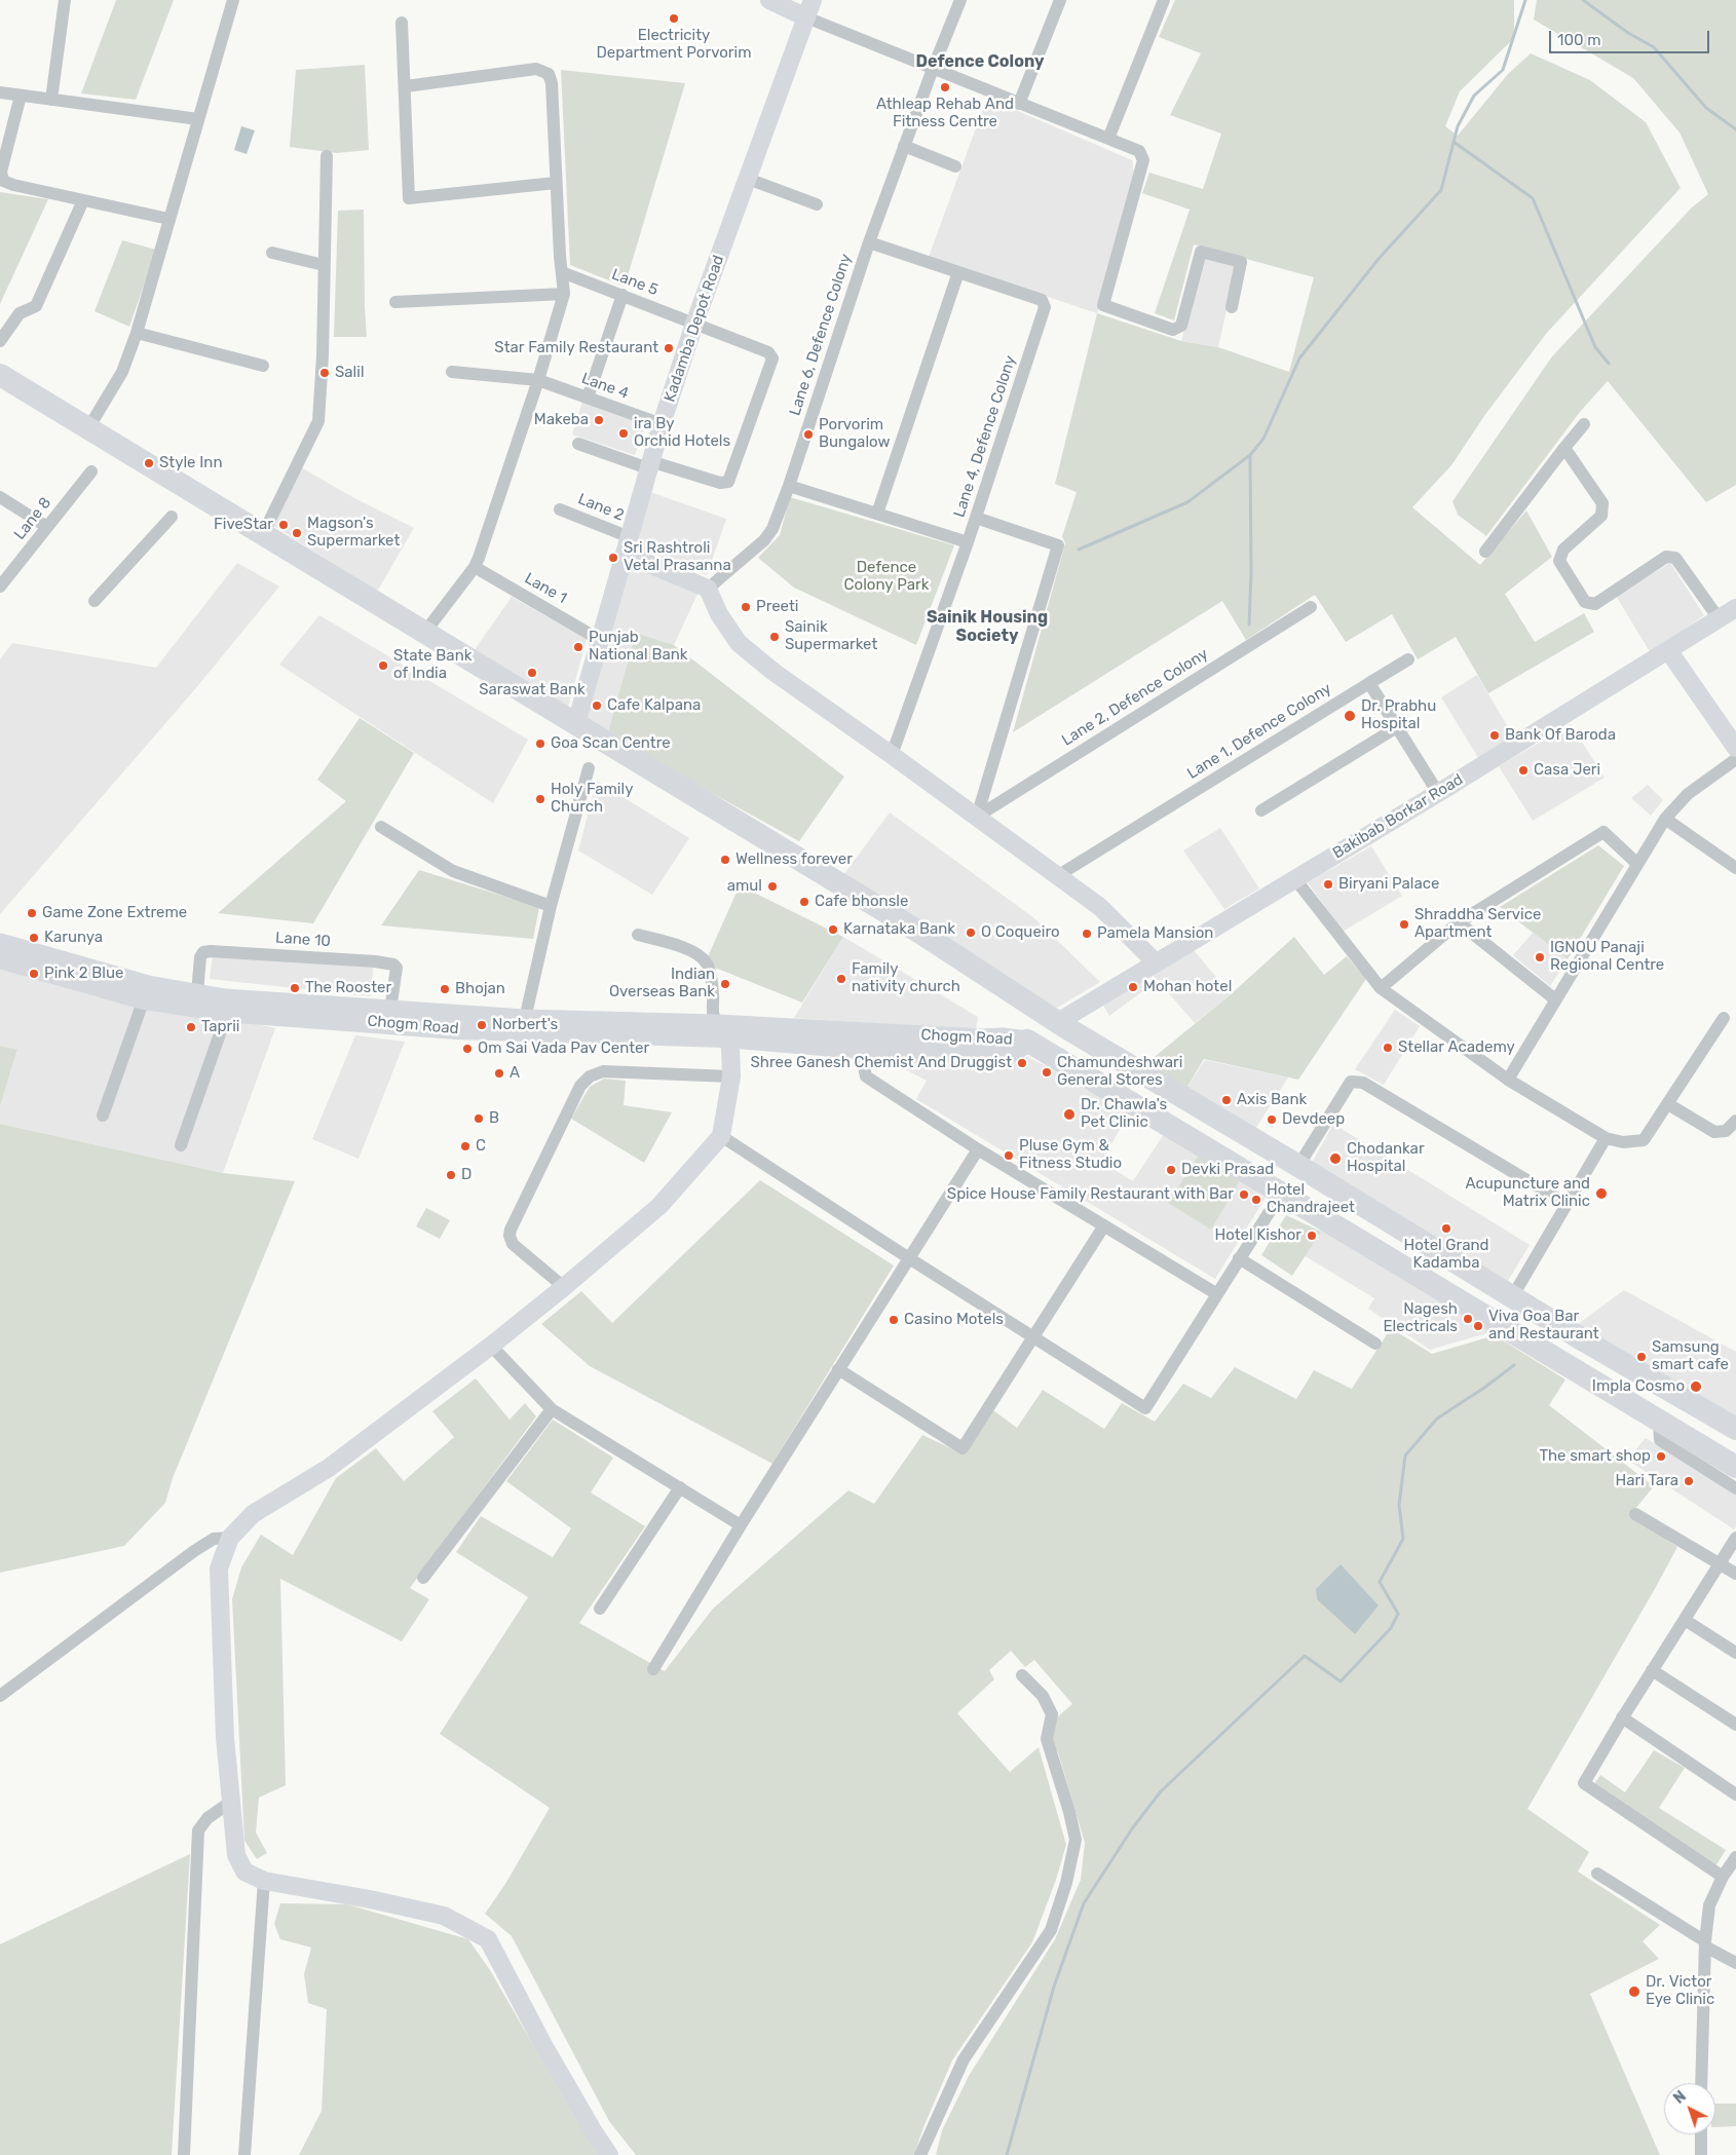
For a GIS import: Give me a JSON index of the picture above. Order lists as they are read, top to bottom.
{
  "streets": {
    "highway": ["Chogm Road"],
    "street": [
      "Lane 5",
      "Kadamba Depot Road",
      "Lane 6, Defence Colony",
      "Lane 4",
      "Lane 4, Defence Colony",
      "Lane 2",
      "Lane 8",
      "Lane 1",
      "Lane 2, Defence Colony",
      "Lane 1, Defence Colony",
      "Bakibab Borkar Road",
      "Lane 10"
    ]
  },
  "crossings": [
    ["Lane 5", "Kadamba Depot Road"],
    ["Kadamba Depot Road", "Lane 4"],
    ["Kadamba Depot Road", "Lane 2"],
    ["Kadamba Depot Road", "Lane 1"],
    ["Lane 6, Defence Colony", "Lane 4, Defence Colony"],
    ["Lane 10", "Chogm Road"]
  ],
  "districts": ["Defence Colony", "Sainik Housing Society"],
  "parks": ["Defence Colony Park"],
  "places": [
    "Electricity Department Porvorim",
    "Athleap Rehab And Fitness Centre",
    "Star Family Restaurant",
    "Salil",
    "Makeba",
    "ira By Orchid Hotels",
    "Porvorim Bungalow",
    "Style Inn",
    "FiveStar",
    "Magson's Supermarket",
    "Sri Rashtroli Vetal Prasanna",
    "Preeti",
    "Sainik Supermarket",
    "Punjab National Bank",
    "State Bank of India",
    "Saraswat Bank",
    "Cafe Kalpana",
    "Dr. Prabhu Hospital",
    "Bank Of Baroda",
    "Goa Scan Centre",
    "Casa Jeri",
    "Holy Family Church",
    "Wellness forever",
    "Biryani Palace",
    "amul",
    "Cafe bhonsle",
    "Game Zone Extreme",
    "Shraddha Service Apartment",
    "Karnataka Bank",
    "O Coqueiro",
    "Pamela Mansion",
    "Karunya",
    "IGNOU Panaji Regional Centre",
    "Pink 2 Blue",
    "Family nativity church",
    "Indian Overseas Bank",
    "Mohan hotel",
    "The Rooster",
    "Bhojan",
    "Norbert's",
    "Taprii",
    "Stellar Academy",
    "Om Sai Vada Pav Center",
    "Shree Ganesh Chemist And Druggist",
    "Chamundeshwari General Stores",
    "A",
    "Axis Bank",
    "Dr. Chawla's Pet Clinic",
    "B",
    "Devdeep",
    "C",
    "Pluse Gym & Fitness Studio",
    "Chodankar Hospital",
    "Devki Prasad",
    "D",
    "Acupuncture and Matrix Clinic",
    "Spice House Family Restaurant with Bar",
    "Hotel Chandrajeet",
    "Hotel Grand Kadamba",
    "Hotel Kishor",
    "Nagesh Electricals",
    "Casino Motels",
    "Viva Goa Bar and Restaurant",
    "Samsung smart cafe",
    "Impla Cosmo",
    "The smart shop",
    "Hari Tara",
    "Dr. Victor Eye Clinic"
  ],
  "scale_bar": "100 m",
  "north": "top left"
}
